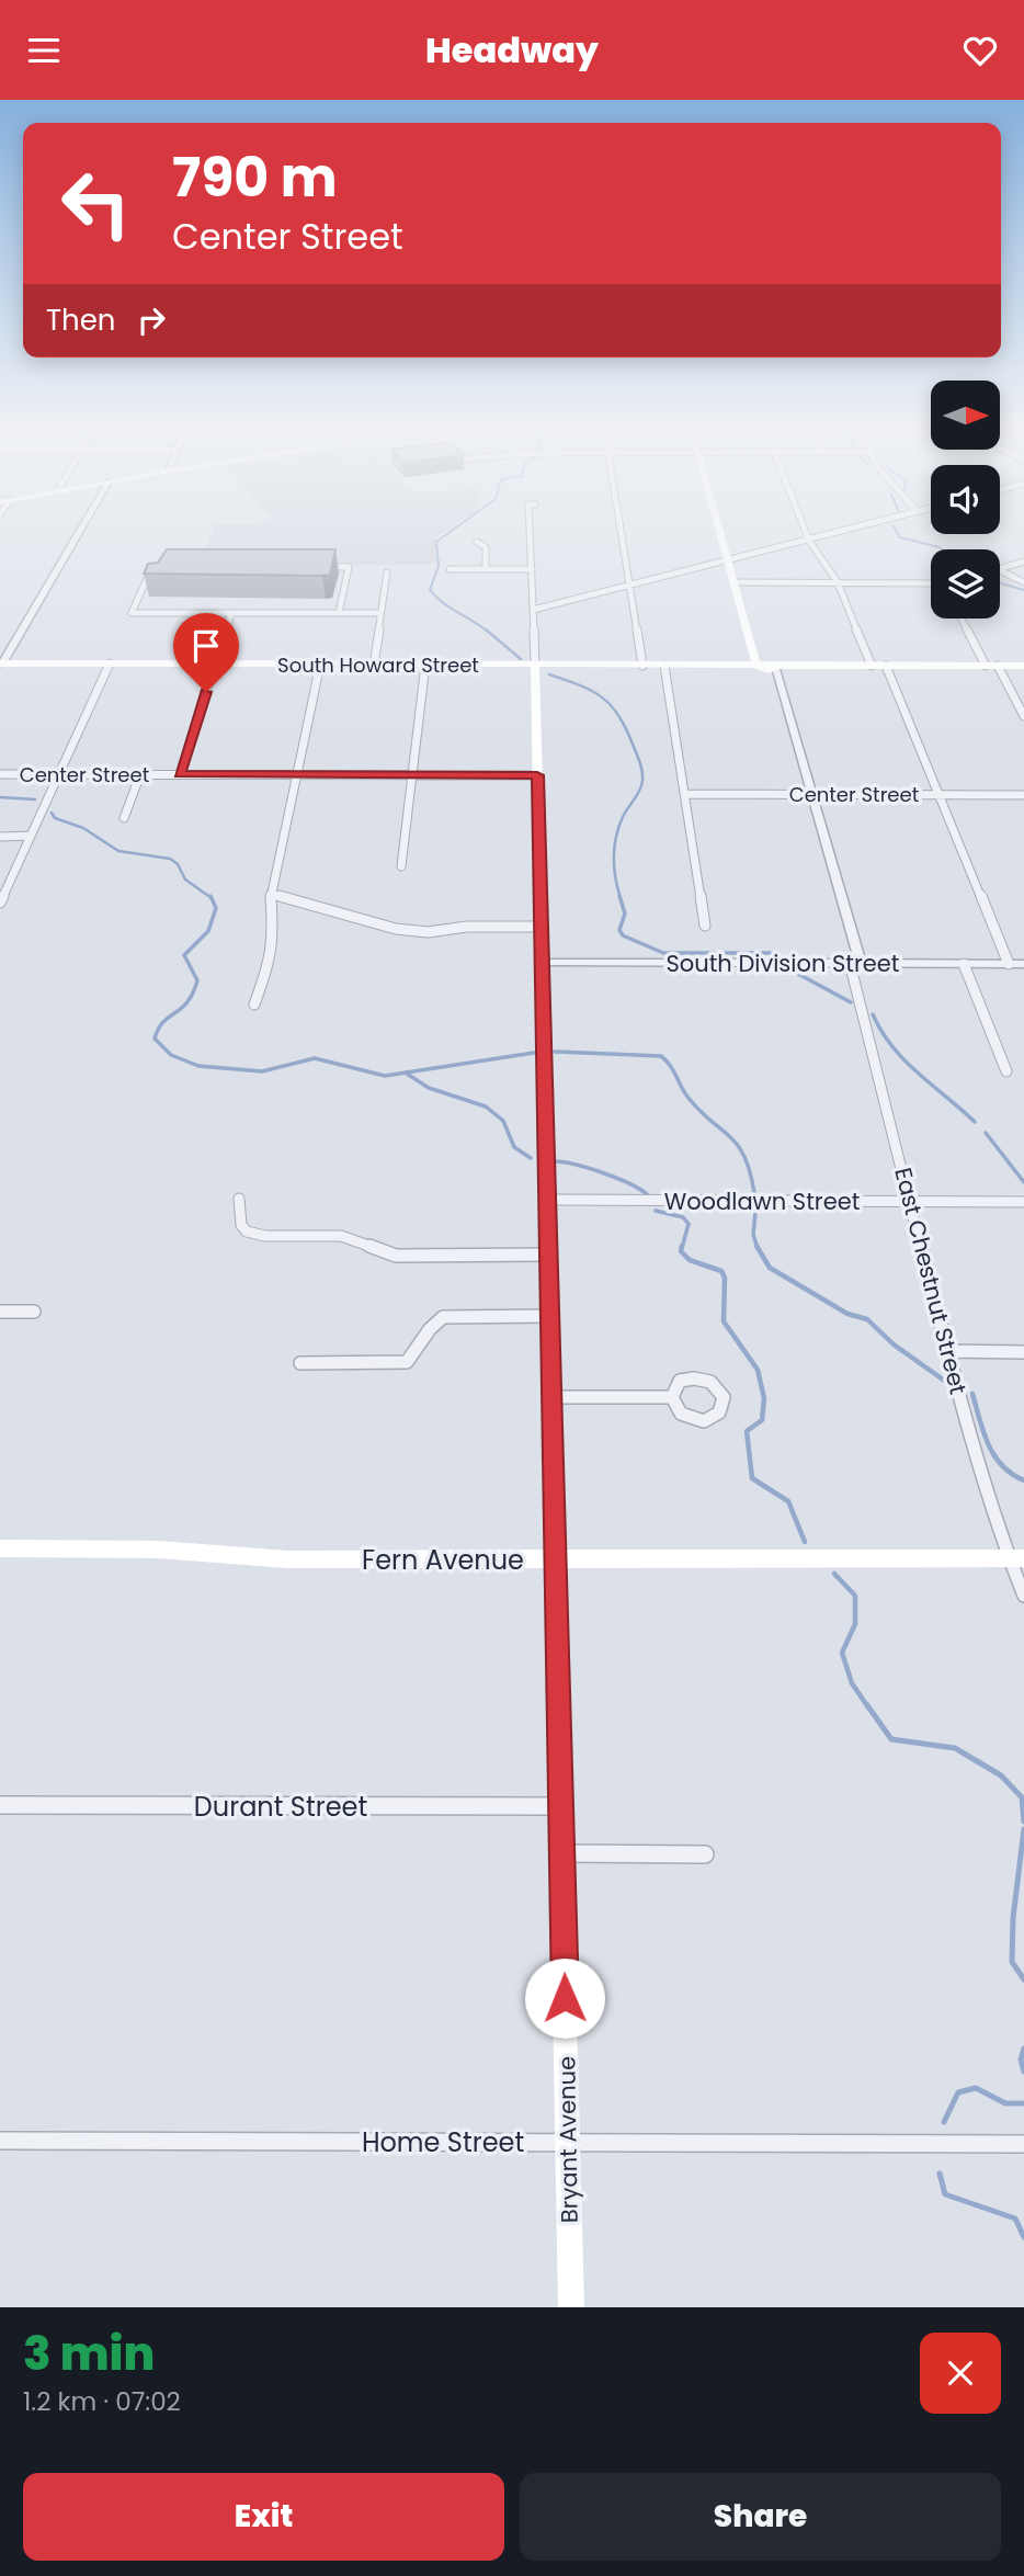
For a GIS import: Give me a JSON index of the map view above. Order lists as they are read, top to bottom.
{
  "streets": {
    "main road": ["South Howard Street", "Fern Avenue", "Bryant Avenue"],
    "street": [
      "Center Street",
      "South Division Street",
      "Woodlawn Street",
      "East Chestnut Street",
      "Durant Street",
      "Home Street"
    ]
  },
  "crossings": [
    ["South Howard Street", "East Chestnut Street"],
    ["South Howard Street", "Bryant Avenue"],
    ["Center Street", "East Chestnut Street"],
    ["Center Street", "Bryant Avenue"],
    ["South Division Street", "East Chestnut Street"],
    ["South Division Street", "Bryant Avenue"],
    ["Woodlawn Street", "East Chestnut Street"],
    ["Woodlawn Street", "Bryant Avenue"],
    ["East Chestnut Street", "Fern Avenue"],
    ["Fern Avenue", "Bryant Avenue"],
    ["Durant Street", "Bryant Avenue"],
    ["Bryant Avenue", "Home Street"]
  ],
  "north": "right",
  "page": {
    "header": "Headway",
    "turn": ["790 m", "Center Street"],
    "then": "Then",
    "heading": ["3 min", "1.2 km · 07:02"],
    "buttons": ["Exit", "Share"]
  }
}
